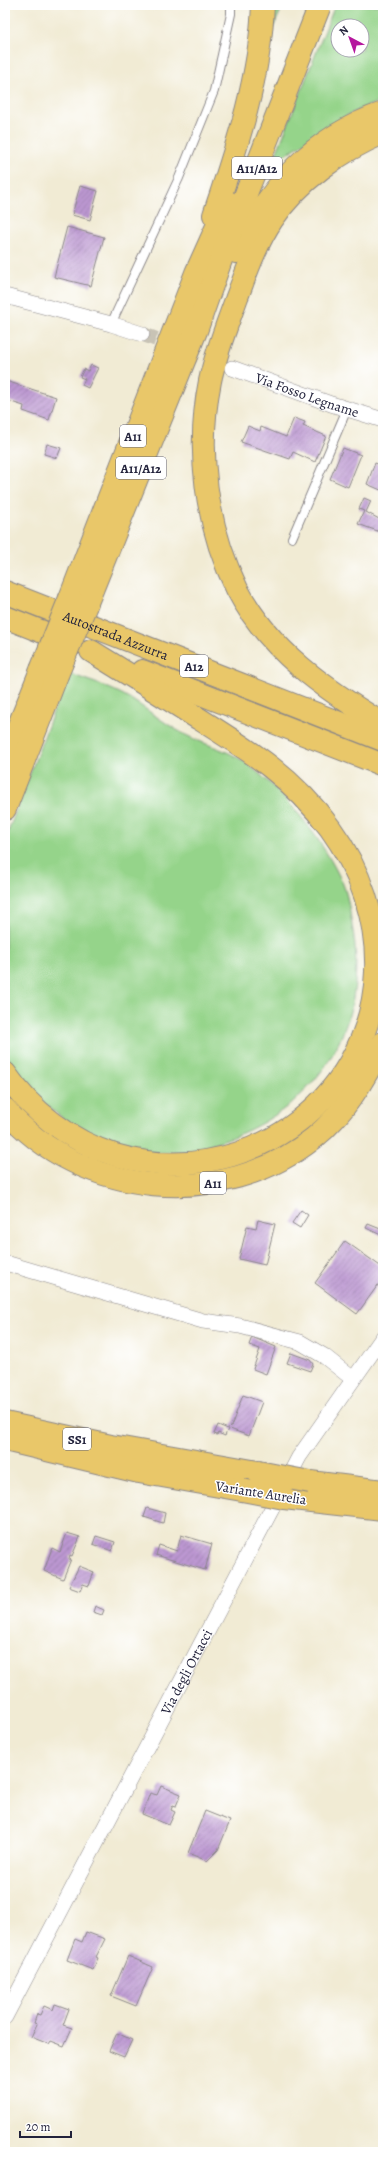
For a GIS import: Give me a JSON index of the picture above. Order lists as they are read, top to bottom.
{
  "streets": {
    "highway": [
      "A11/A12",
      "A11",
      "Autostrada Azzurra",
      "A12",
      "SS1",
      "Variante Aurelia"
    ],
    "street": ["Via Fosso Legname", "Via degli Ortacci"]
  },
  "crossings": [
    ["A11/A12", "A11"],
    ["SS1", "Variante Aurelia"]
  ],
  "scale_bar": "20 m",
  "north": "top left"
}
